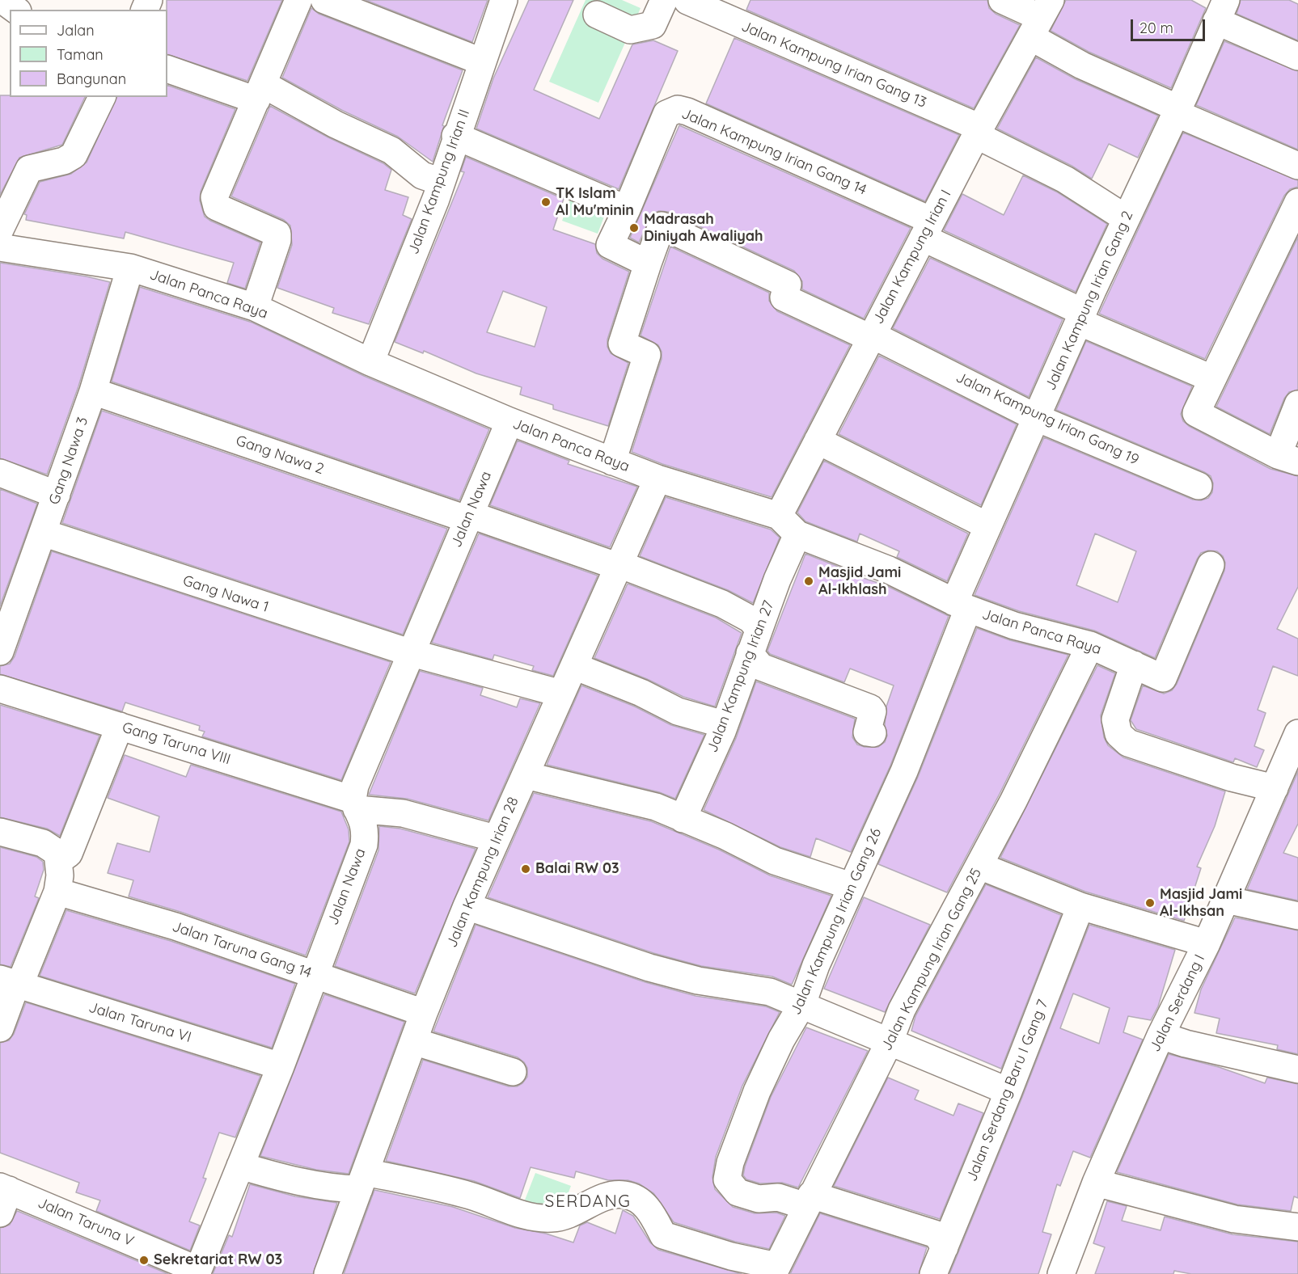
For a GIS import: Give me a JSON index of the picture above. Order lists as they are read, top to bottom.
{
  "streets": {
    "street": [
      "Jalan Kampung Irian Gang 13",
      "Jalan Kampung Irian Gang 14",
      "Jalan Kampung Irian II",
      "Jalan Kampung Irian I",
      "Jalan Panca Raya",
      "Jalan Kampung Irian Gang 2",
      "Jalan Kampung Irian Gang 19",
      "Gang Nawa 2",
      "Gang Nawa 3",
      "Jalan Nawa",
      "Gang Nawa 1",
      "Jalan Kampung Irian 27",
      "Gang Taruna VIII",
      "Jalan Kampung Irian 28",
      "Jalan Kampung Irian Gang 26",
      "Jalan Taruna Gang 14",
      "Jalan Kampung Irian Gang 25",
      "Jalan Serdang I",
      "Jalan Taruna VI",
      "Jalan Serdang Baru I Gang 7",
      "Jalan Taruna V"
    ]
  },
  "crossings": [
    ["Jalan Kampung Irian Gang 13", "Jalan Kampung Irian I"],
    ["Jalan Kampung Irian Gang 13", "Jalan Kampung Irian Gang 2"],
    ["Jalan Kampung Irian Gang 14", "Jalan Kampung Irian I"],
    ["Jalan Kampung Irian Gang 14", "Jalan Kampung Irian Gang 2"],
    ["Jalan Kampung Irian Gang 14", "Jalan Kampung Irian Gang 19"],
    ["Jalan Kampung Irian II", "Jalan Panca Raya"],
    ["Jalan Kampung Irian I", "Jalan Panca Raya"],
    ["Jalan Kampung Irian I", "Jalan Kampung Irian Gang 19"],
    ["Jalan Panca Raya", "Jalan Kampung Irian Gang 2"],
    ["Jalan Panca Raya", "Gang Nawa 3"],
    ["Jalan Panca Raya", "Jalan Nawa"],
    ["Jalan Panca Raya", "Jalan Kampung Irian 27"],
    ["Jalan Panca Raya", "Jalan Kampung Irian 28"],
    ["Jalan Panca Raya", "Jalan Kampung Irian Gang 26"],
    ["Jalan Panca Raya", "Jalan Kampung Irian Gang 25"],
    ["Jalan Kampung Irian Gang 2", "Jalan Kampung Irian Gang 19"],
    ["Jalan Kampung Irian Gang 2", "Jalan Kampung Irian Gang 26"],
    ["Gang Nawa 2", "Gang Nawa 3"],
    ["Gang Nawa 2", "Jalan Nawa"],
    ["Gang Nawa 2", "Jalan Kampung Irian 27"],
    ["Gang Nawa 2", "Jalan Kampung Irian 28"],
    ["Gang Nawa 3", "Gang Nawa 1"],
    ["Jalan Nawa", "Gang Nawa 1"],
    ["Jalan Nawa", "Gang Taruna VIII"],
    ["Jalan Nawa", "Jalan Taruna Gang 14"],
    ["Jalan Nawa", "Jalan Taruna VI"],
    ["Jalan Nawa", "Jalan Taruna V"],
    ["Gang Nawa 1", "Jalan Kampung Irian 28"],
    ["Gang Taruna VIII", "Jalan Kampung Irian 28"],
    ["Jalan Kampung Irian 28", "Jalan Taruna Gang 14"],
    ["Jalan Kampung Irian Gang 26", "Jalan Kampung Irian Gang 25"]
  ],
  "districts": ["SERDANG"],
  "places": [
    "TK Islam Al Mu'minin",
    "Madrasah Diniyah Awaliyah",
    "Masjid Jami Al-Ikhlash",
    "Balai RW 03",
    "Masjid Jami Al-Ikhsan",
    "Sekretariat RW 03"
  ],
  "legend": ["Jalan", "Taman", "Bangunan"],
  "scale_bar": "20 m"
}
